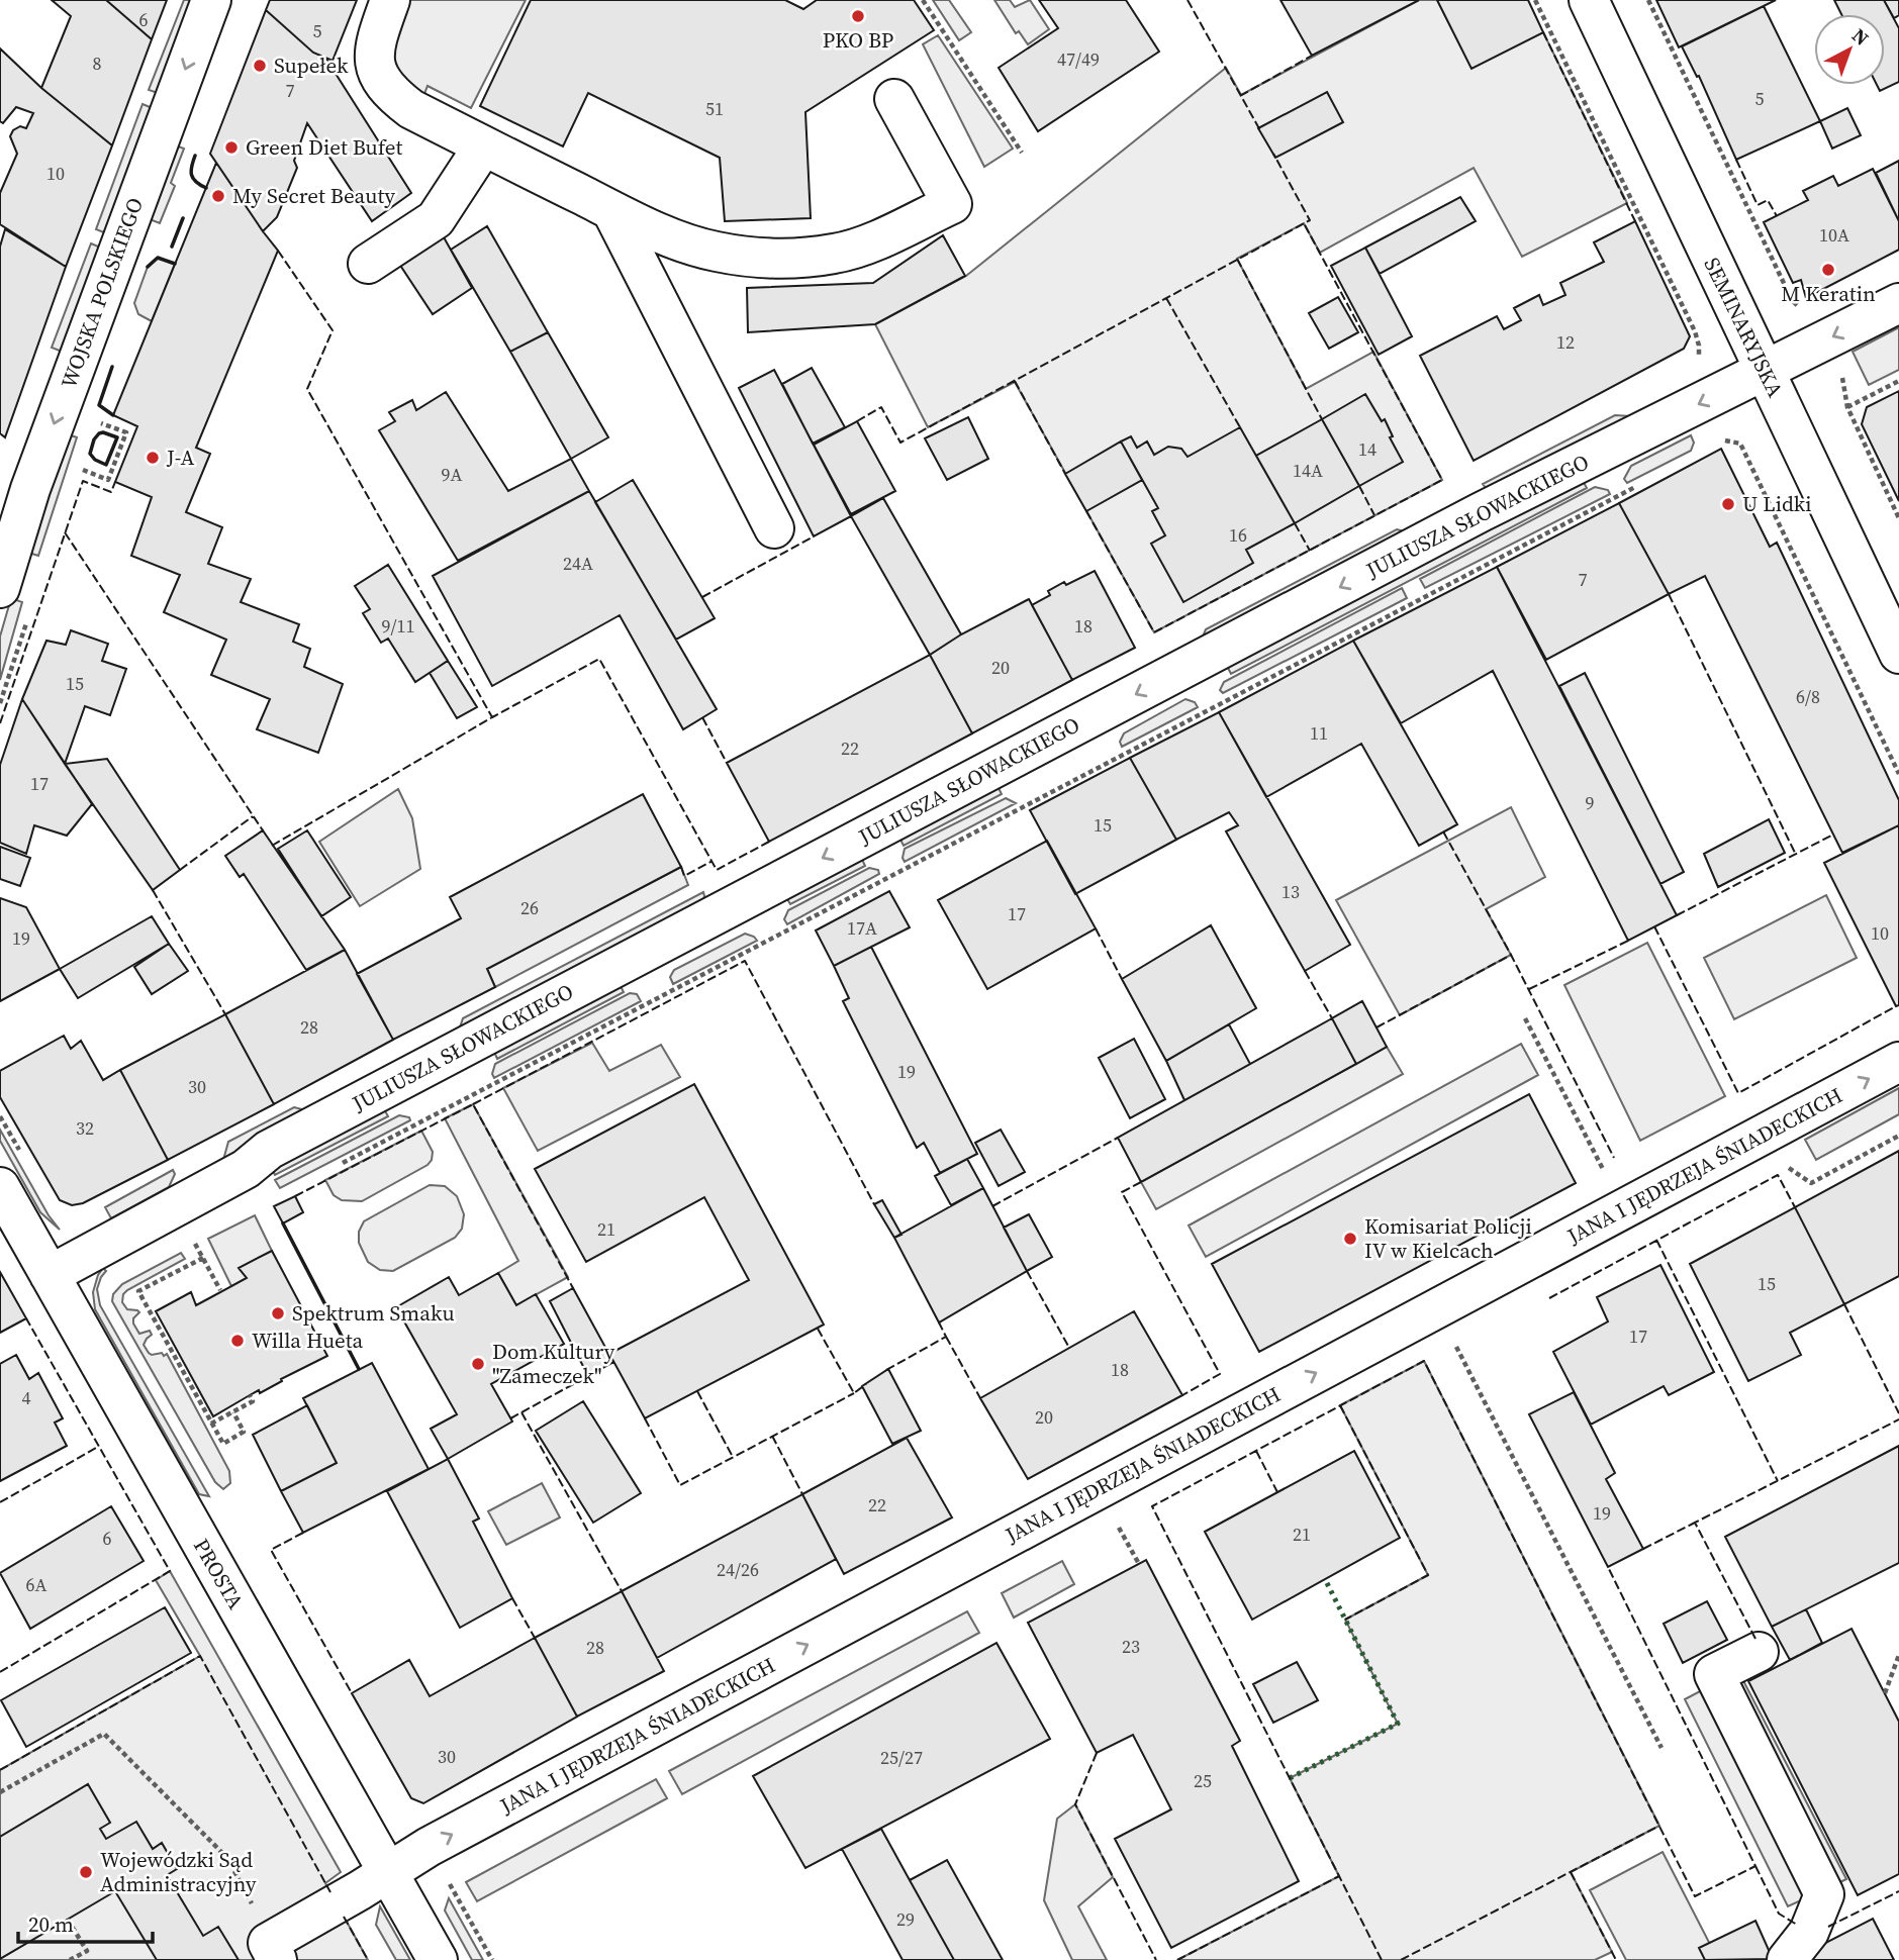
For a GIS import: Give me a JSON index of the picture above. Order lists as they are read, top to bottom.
{
  "streets": {
    "street": [
      "WOJSKA POLSKIEGO",
      "SEMINARYJSKA",
      "JULIUSZA SŁOWACKIEGO",
      "JANA I JĘDRZEJA ŚNIADECKICH",
      "PROSTA"
    ]
  },
  "crossings": [
    ["SEMINARYJSKA", "JULIUSZA SŁOWACKIEGO"],
    ["JULIUSZA SŁOWACKIEGO", "PROSTA"],
    ["JANA I JĘDRZEJA ŚNIADECKICH", "PROSTA"]
  ],
  "one_way": ["WOJSKA POLSKIEGO", "JULIUSZA SŁOWACKIEGO", "JANA I JĘDRZEJA ŚNIADECKICH"],
  "places": [
    "PKO BP",
    "Supełek",
    "Green Diet Bufet",
    "My Secret Beauty",
    "M Keratin",
    "J-A",
    "U Lidki",
    "Komisariat Policji IV w Kielcach",
    "Spektrum Smaku",
    "Willa Hueta",
    "Dom Kultury \"Zameczek\"",
    "Wojewódzki Sąd Administracyjny"
  ],
  "house_numbers": [
    "6",
    "5",
    "47/49",
    "8",
    "7",
    "5",
    "51",
    "10",
    "10A",
    "12",
    "14",
    "14A",
    "9A",
    "16",
    "24A",
    "7",
    "9/11",
    "18",
    "20",
    "15",
    "6/8",
    "11",
    "22",
    "17",
    "9",
    "15",
    "13",
    "26",
    "17",
    "17A",
    "10",
    "19",
    "28",
    "19",
    "30",
    "32",
    "21",
    "15",
    "17",
    "18",
    "4",
    "20",
    "22",
    "19",
    "21",
    "6",
    "24/26",
    "6A",
    "23",
    "28",
    "30",
    "25/27",
    "25",
    "29"
  ],
  "scale_bar": "20 m",
  "north": "top right"
}
